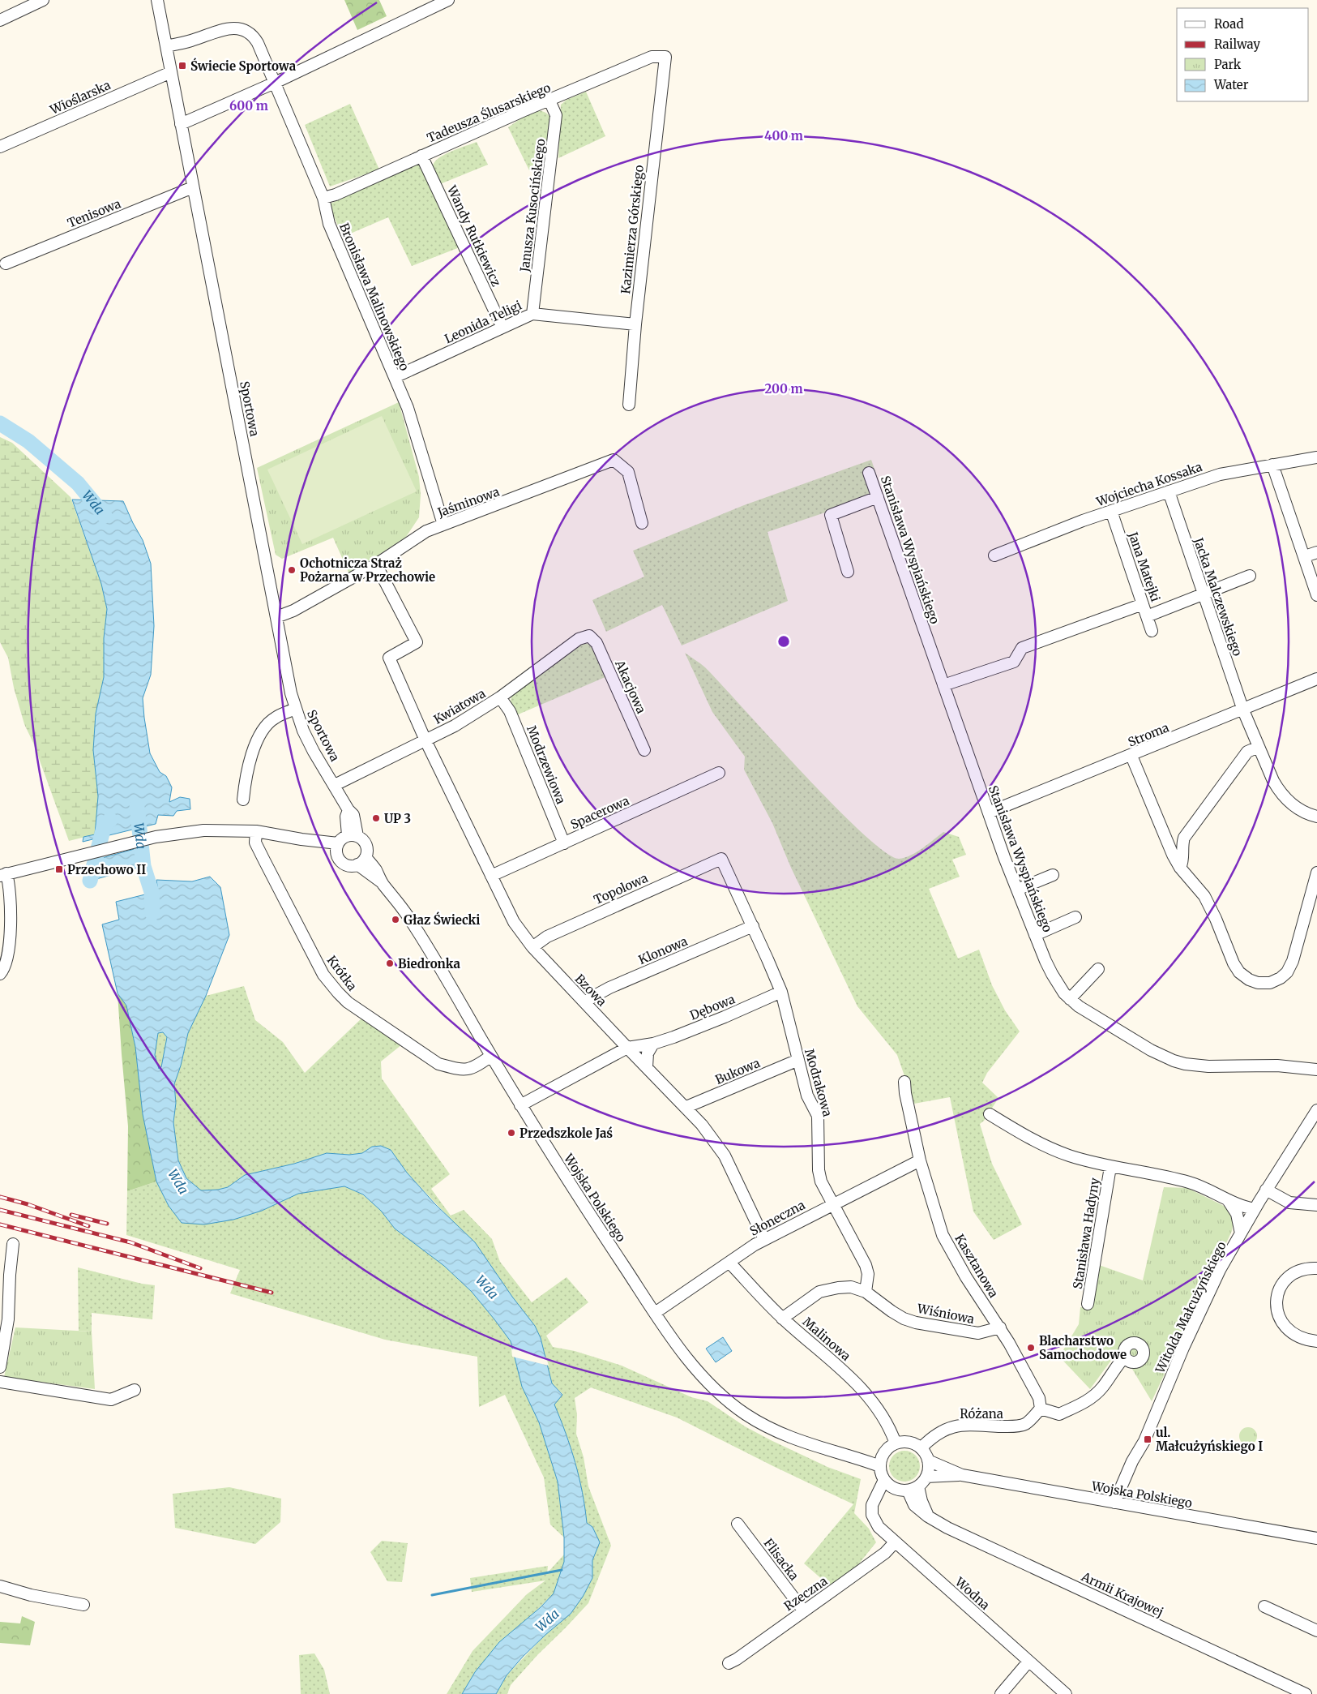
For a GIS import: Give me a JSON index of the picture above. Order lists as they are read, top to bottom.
{
  "streets": {
    "street": [
      "Wioślarska",
      "Tadeusza Ślusarskiego",
      "Janusza Kusocińskiego",
      "Tenisowa",
      "Kazimierza Górskiego",
      "Wandy Rutkiewicz",
      "Bronisława Malinowskiego",
      "Leonida Teligi",
      "Sportowa",
      "Wojciecha Kossaka",
      "Jaśminowa",
      "Stanisława Wyspiańskiego",
      "Jana Matejki",
      "Jacka Malczewskiego",
      "Akacjowa",
      "Kwiatowa",
      "Stroma",
      "Modrzewiowa",
      "Spacerowa",
      "Topolowa",
      "Klonowa",
      "Krótka",
      "Bzowa",
      "Dębowa",
      "Bukowa",
      "Modrakowa",
      "Wojska Polskiego",
      "Słoneczna",
      "Stanisława Hadyny",
      "Kasztanowa",
      "Witolda Małcużyńskiego",
      "Wiśniowa",
      "Malinowa",
      "Różana",
      "Flisacka",
      "Rzeczna",
      "Wodna",
      "Armii Krajowej"
    ]
  },
  "crossings": [
    ["Wioślarska", "Sportowa"],
    ["Tadeusza Ślusarskiego", "Janusza Kusocińskiego"],
    ["Tadeusza Ślusarskiego", "Kazimierza Górskiego"],
    ["Tadeusza Ślusarskiego", "Wandy Rutkiewicz"],
    ["Tadeusza Ślusarskiego", "Bronisława Malinowskiego"],
    ["Janusza Kusocińskiego", "Leonida Teligi"],
    ["Tenisowa", "Sportowa"],
    ["Kazimierza Górskiego", "Leonida Teligi"],
    ["Wandy Rutkiewicz", "Leonida Teligi"],
    ["Bronisława Malinowskiego", "Leonida Teligi"],
    ["Bronisława Malinowskiego", "Sportowa"],
    ["Bronisława Malinowskiego", "Jaśminowa"],
    ["Sportowa", "Jaśminowa"],
    ["Sportowa", "Kwiatowa"],
    ["Sportowa", "Wojska Polskiego"],
    ["Wojciecha Kossaka", "Jana Matejki"],
    ["Wojciecha Kossaka", "Jacka Malczewskiego"],
    ["Jaśminowa", "Bzowa"],
    ["Stanisława Wyspiańskiego", "Stroma"],
    ["Jacka Malczewskiego", "Stroma"],
    ["Akacjowa", "Kwiatowa"],
    ["Kwiatowa", "Modrzewiowa"],
    ["Kwiatowa", "Bzowa"],
    ["Modrzewiowa", "Spacerowa"],
    ["Spacerowa", "Bzowa"],
    ["Topolowa", "Bzowa"],
    ["Topolowa", "Modrakowa"],
    ["Klonowa", "Bzowa"],
    ["Klonowa", "Modrakowa"],
    ["Krótka", "Wojska Polskiego"],
    ["Bzowa", "Dębowa"],
    ["Bzowa", "Bukowa"],
    ["Bzowa", "Słoneczna"],
    ["Dębowa", "Modrakowa"],
    ["Dębowa", "Wojska Polskiego"],
    ["Bukowa", "Modrakowa"],
    ["Modrakowa", "Słoneczna"],
    ["Modrakowa", "Wiśniowa"],
    ["Wojska Polskiego", "Słoneczna"],
    ["Wojska Polskiego", "Witolda Małcużyńskiego"],
    ["Wojska Polskiego", "Malinowa"],
    ["Wojska Polskiego", "Różana"],
    ["Wojska Polskiego", "Armii Krajowej"],
    ["Słoneczna", "Kasztanowa"],
    ["Słoneczna", "Malinowa"],
    ["Kasztanowa", "Wiśniowa"],
    ["Kasztanowa", "Różana"],
    ["Wiśniowa", "Malinowa"],
    ["Malinowa", "Różana"],
    ["Malinowa", "Armii Krajowej"],
    ["Różana", "Armii Krajowej"],
    ["Flisacka", "Rzeczna"],
    ["Rzeczna", "Wodna"]
  ],
  "water": ["Wda"],
  "places": {
    "transit": ["Świecie Sportowa", "Przechowo II", "ul. Małcużyńskiego I"],
    "other": [
      "Ochotnicza Straż Pożarna w Przechowie",
      "UP 3",
      "Głaz Świecki",
      "Biedronka",
      "Przedszkole Jaś",
      "Blacharstwo Samochodowe"
    ]
  },
  "legend": [
    "Road",
    "Railway",
    "Park",
    "Water"
  ],
  "rings": ["600 m", "400 m", "200 m"]
}
